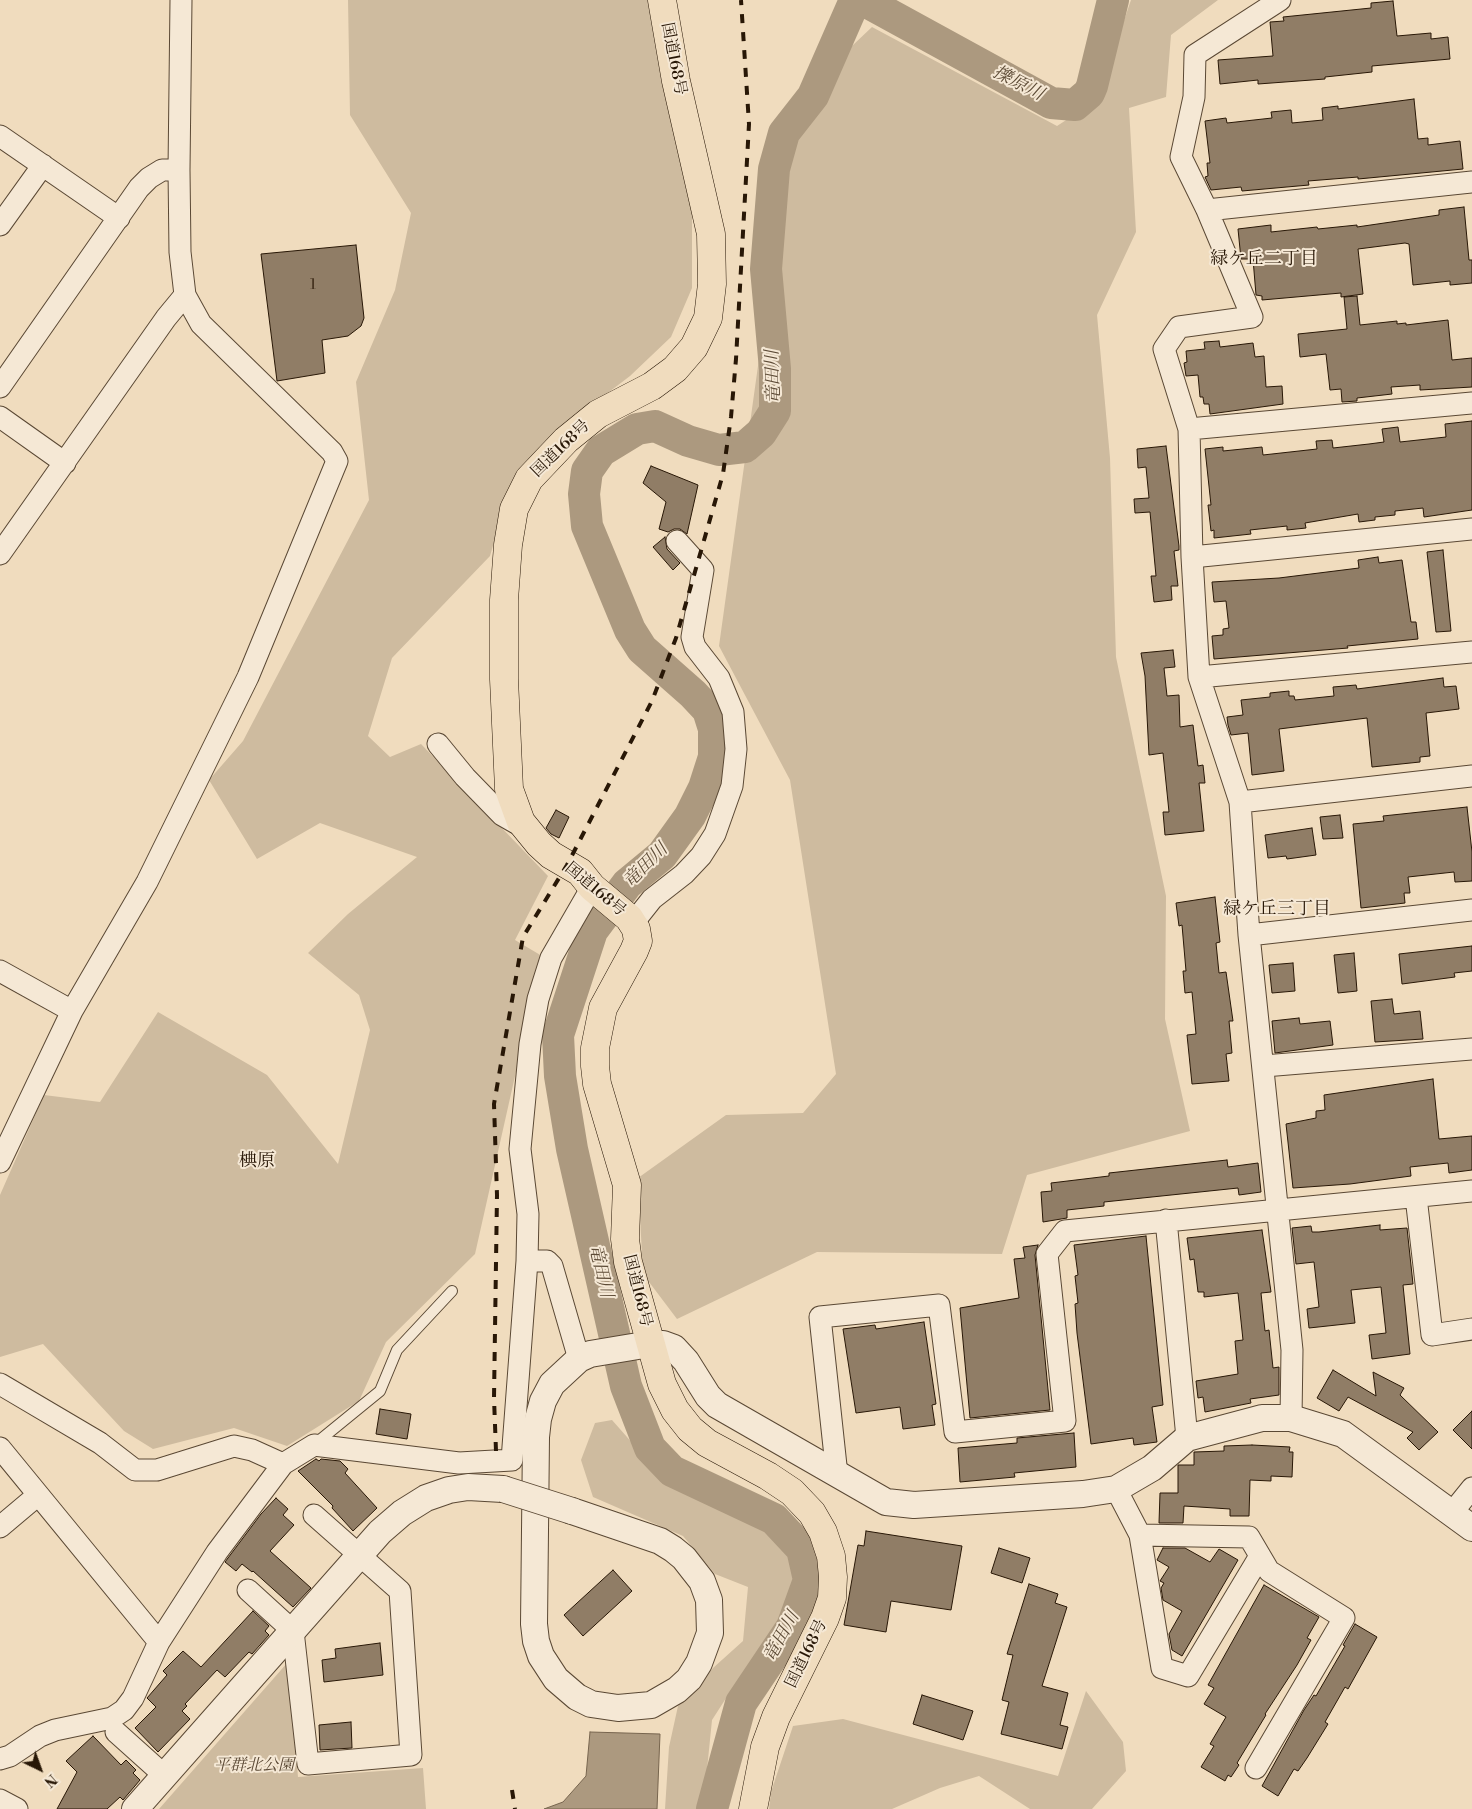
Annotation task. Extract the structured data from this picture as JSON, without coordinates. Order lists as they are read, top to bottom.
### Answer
{
  "streets": {
    "highway": ["国道168号"]
  },
  "districts": ["緑ケ丘二丁目", "緑ケ丘三丁目", "椣原"],
  "water": ["擽原川", "竜田川"],
  "parks": ["平群北公園"],
  "house_numbers": ["1"],
  "north": "bottom right"
}
